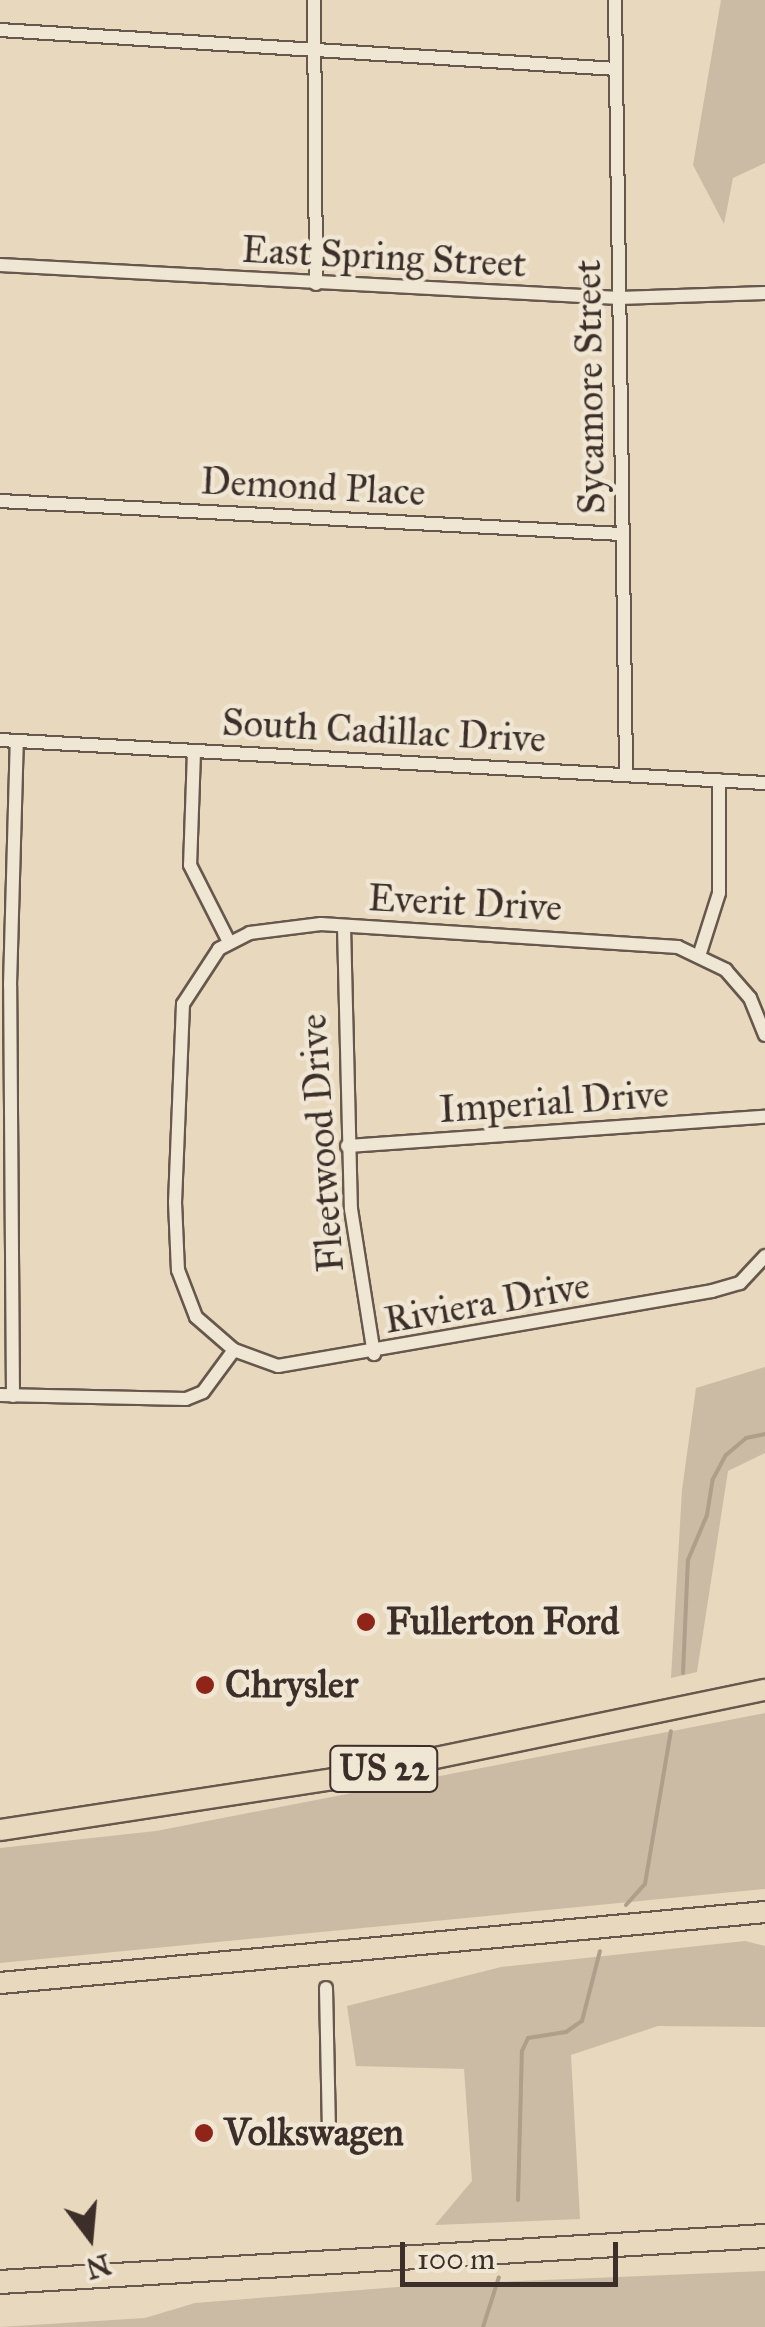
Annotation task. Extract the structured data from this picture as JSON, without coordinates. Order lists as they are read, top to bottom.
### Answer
{
  "streets": {
    "highway": ["US 22"],
    "street": [
      "East Spring Street",
      "Sycamore Street",
      "Demond Place",
      "South Cadillac Drive",
      "Everit Drive",
      "Imperial Drive",
      "Fleetwood Drive",
      "Riviera Drive"
    ]
  },
  "crossings": [
    ["East Spring Street", "Sycamore Street"],
    ["Sycamore Street", "Demond Place"],
    ["Sycamore Street", "South Cadillac Drive"],
    ["Everit Drive", "Fleetwood Drive"],
    ["Imperial Drive", "Fleetwood Drive"],
    ["Fleetwood Drive", "Riviera Drive"]
  ],
  "places": ["Fullerton Ford", "Chrysler", "Volkswagen"],
  "scale_bar": "100 m",
  "north": "bottom"
}
